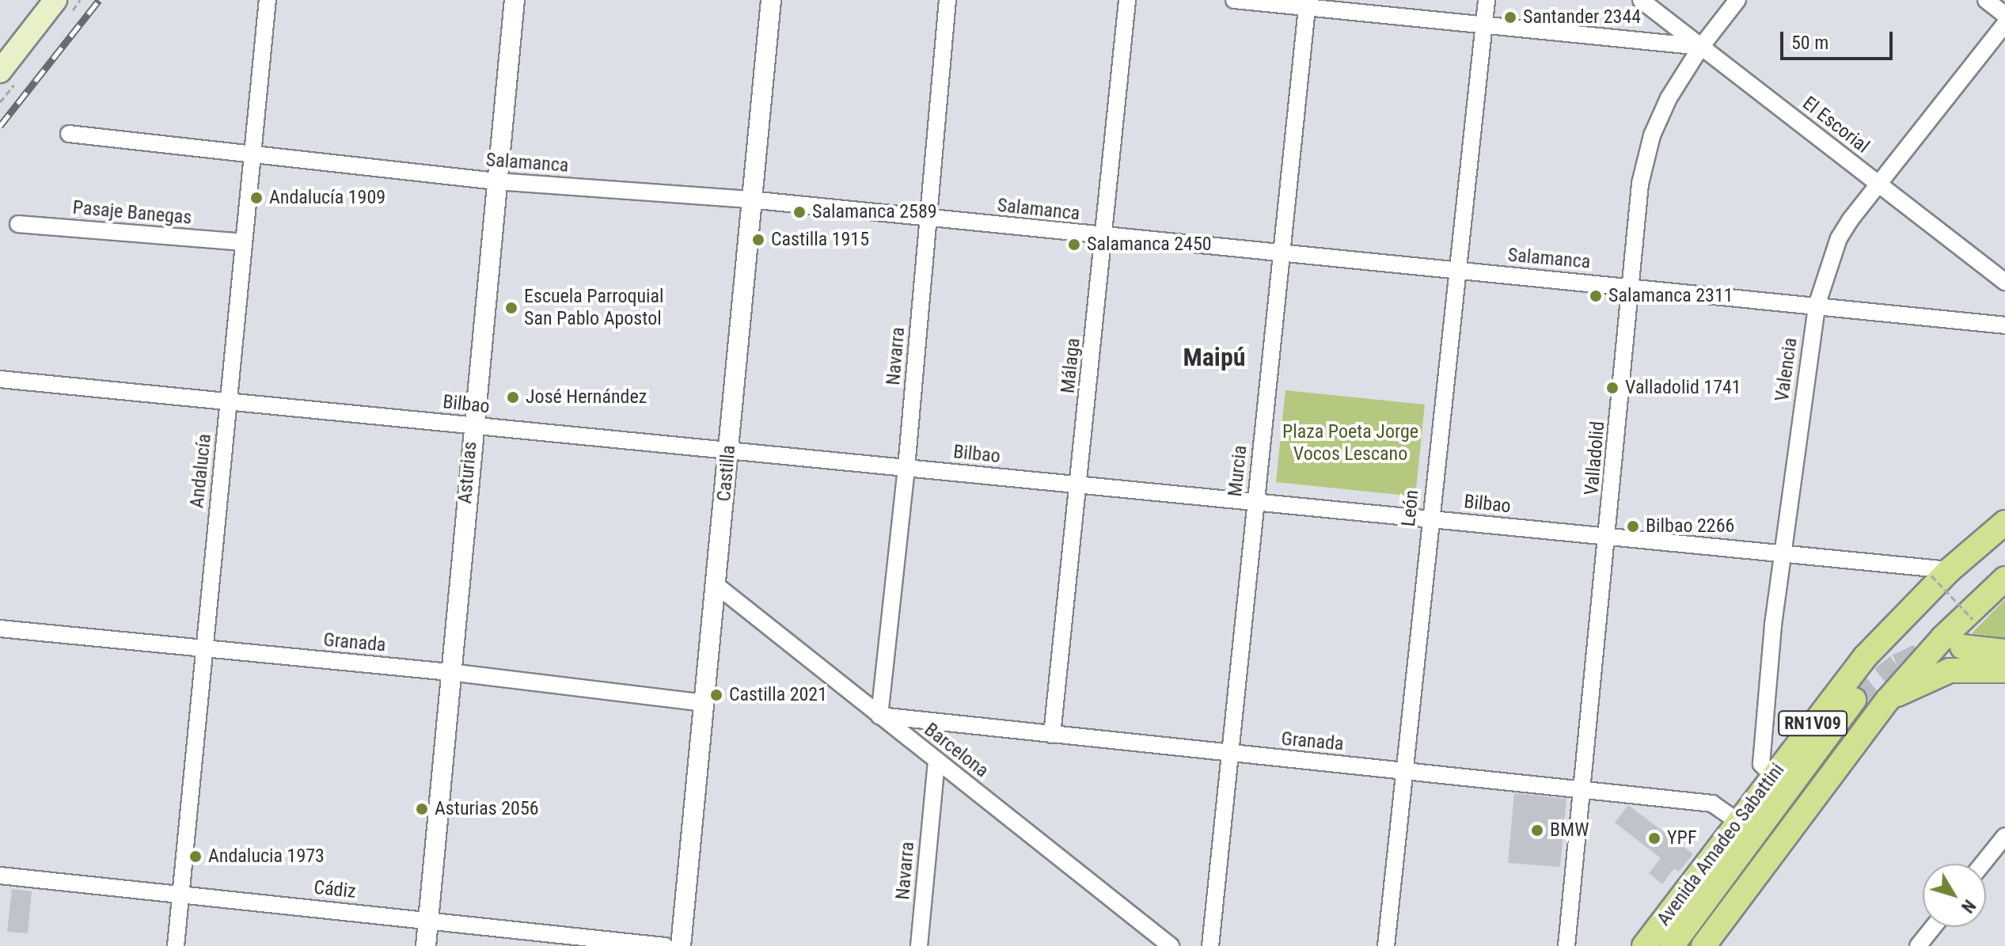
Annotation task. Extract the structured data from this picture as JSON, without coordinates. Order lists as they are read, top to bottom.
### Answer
{
  "streets": {
    "main road": ["RN1V09", "Avenida Amadeo Sabattini"],
    "street": [
      "El Escorial",
      "Salamanca",
      "Pasaje Banegas",
      "Navarra",
      "Málaga",
      "Valencia",
      "Bilbao",
      "Valladolid",
      "Andalucía",
      "Murcia",
      "Asturias",
      "Castilla",
      "León",
      "Granada",
      "Barcelona",
      "Cádiz"
    ]
  },
  "crossings": [
    ["El Escorial", "Valencia"],
    ["El Escorial", "Valladolid"],
    ["Salamanca", "Navarra"],
    ["Salamanca", "Málaga"],
    ["Salamanca", "Valencia"],
    ["Salamanca", "Valladolid"],
    ["Salamanca", "Andalucía"],
    ["Salamanca", "Murcia"],
    ["Salamanca", "Asturias"],
    ["Salamanca", "Castilla"],
    ["Salamanca", "León"],
    ["Pasaje Banegas", "Andalucía"],
    ["Navarra", "Bilbao"],
    ["Navarra", "Granada"],
    ["Navarra", "Barcelona"],
    ["Málaga", "Bilbao"],
    ["Málaga", "Granada"],
    ["Valencia", "Bilbao"],
    ["Valencia", "Avenida Amadeo Sabattini"],
    ["Bilbao", "Valladolid"],
    ["Bilbao", "Andalucía"],
    ["Bilbao", "Murcia"],
    ["Bilbao", "Asturias"],
    ["Bilbao", "Castilla"],
    ["Bilbao", "León"],
    ["Bilbao", "Avenida Amadeo Sabattini"],
    ["Valladolid", "Granada"],
    ["Andalucía", "Granada"],
    ["Andalucía", "Cádiz"],
    ["Murcia", "Granada"],
    ["Asturias", "Granada"],
    ["Asturias", "Cádiz"],
    ["Castilla", "Granada"],
    ["Castilla", "Barcelona"],
    ["León", "Granada"],
    ["Granada", "Barcelona"],
    ["Granada", "Avenida Amadeo Sabattini"]
  ],
  "districts": ["Maipú"],
  "parks": ["Plaza Poeta Jorge Vocos Lescano"],
  "places": [
    "Santander 2344",
    "Andalucía 1909",
    "Salamanca 2589",
    "Castilla 1915",
    "Salamanca 2450",
    "Salamanca 2311",
    "Escuela Parroquial San Pablo Apostol",
    "Valladolid 1741",
    "José Hernández",
    "Bilbao 2266",
    "Castilla 2021",
    "Asturias 2056",
    "BMW",
    "YPF",
    "Andalucia 1973"
  ],
  "scale_bar": "50 m",
  "north": "bottom right"
}
